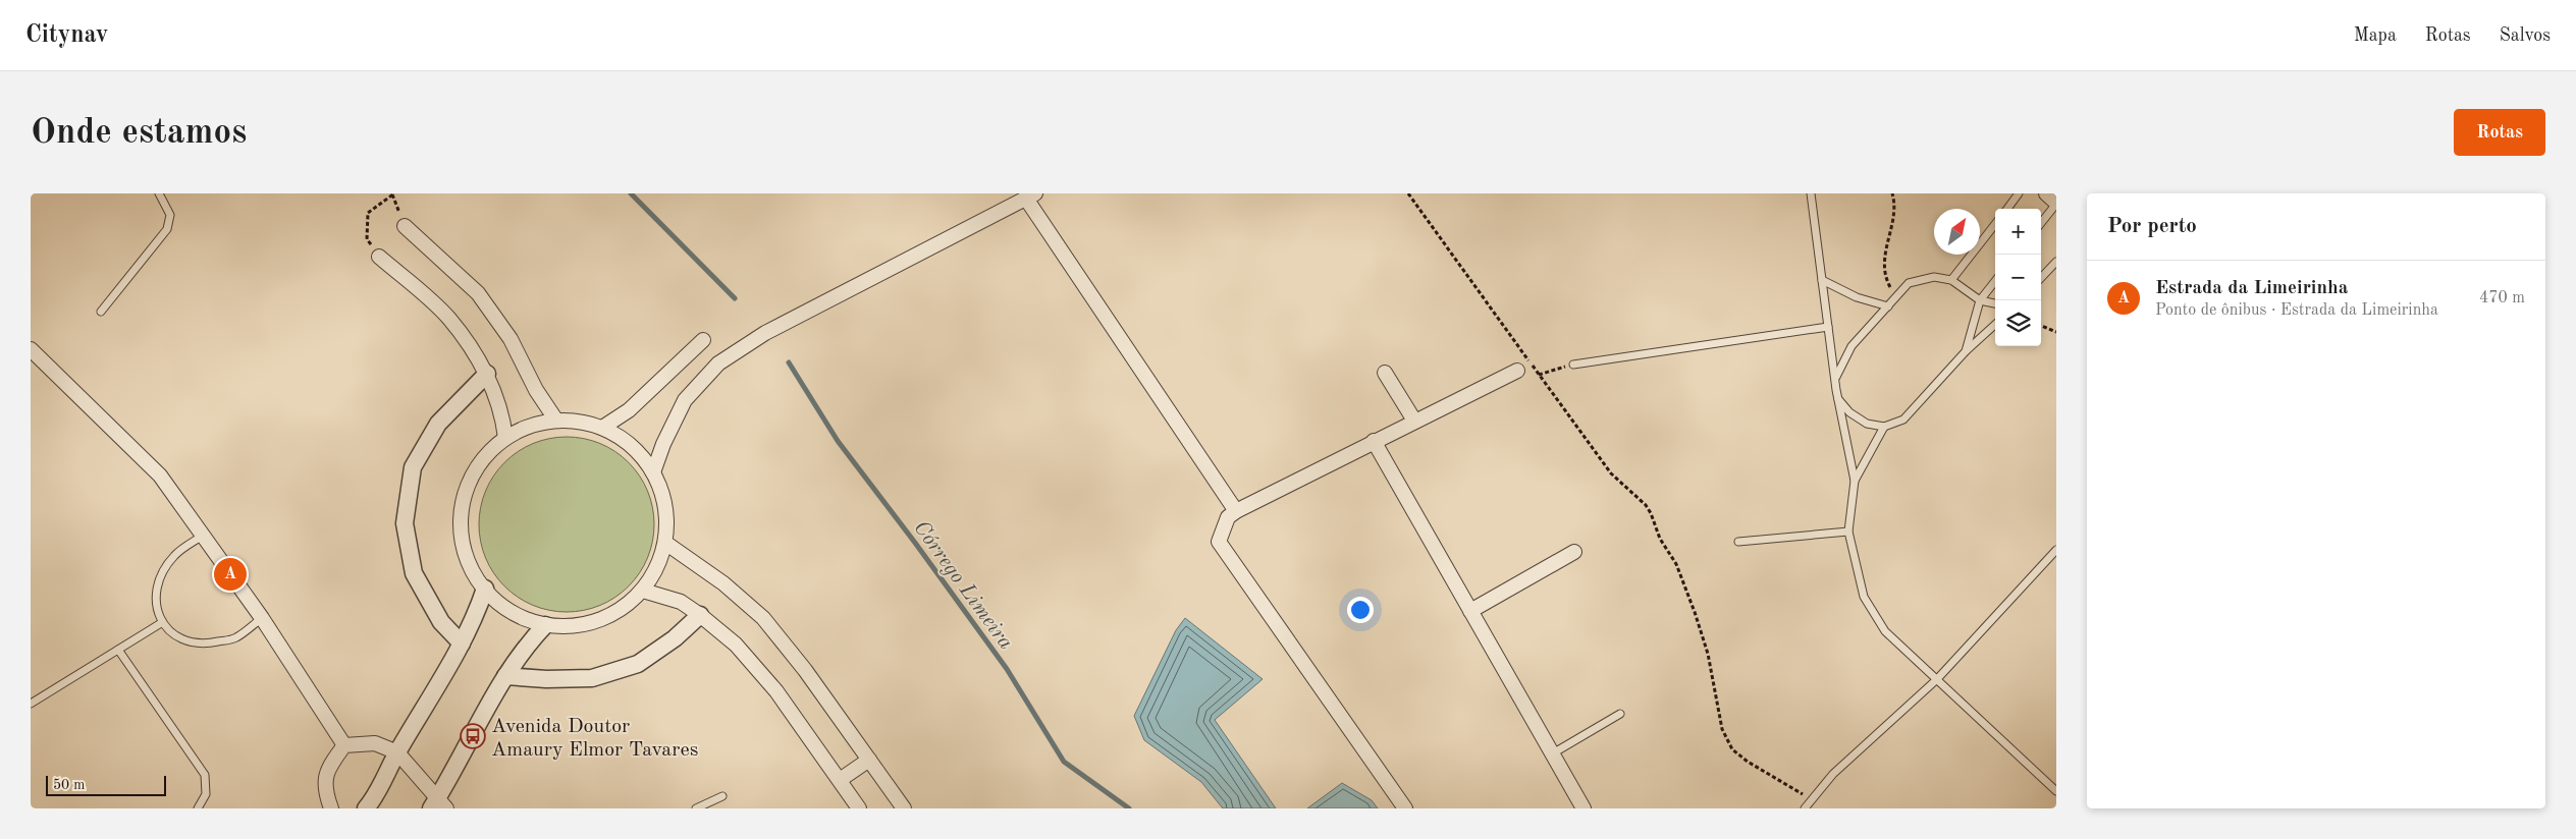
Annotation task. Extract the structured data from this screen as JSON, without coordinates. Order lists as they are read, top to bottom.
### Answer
{
  "water": ["Córrego Limeira"],
  "places": {
    "bus stop": ["Avenida Doutor Amaury Elmor Tavares"]
  },
  "scale_bar": "50 m",
  "north": "top right",
  "page": {
    "header": "Citynav",
    "nav": ["Mapa", "Rotas", "Salvos"],
    "buttons": "Rotas",
    "title": "Onde estamos",
    "heading": "Por perto",
    "map_buttons": ["+", "−"],
    "list": [
      {
        "mark": "A",
        "name": "Estrada da Limeirinha",
        "note": "Ponto de ônibus · Estrada da Limeirinha",
        "value": "470 m"
      }
    ],
    "pins": "A",
    "scale": "50 m"
  }
}
